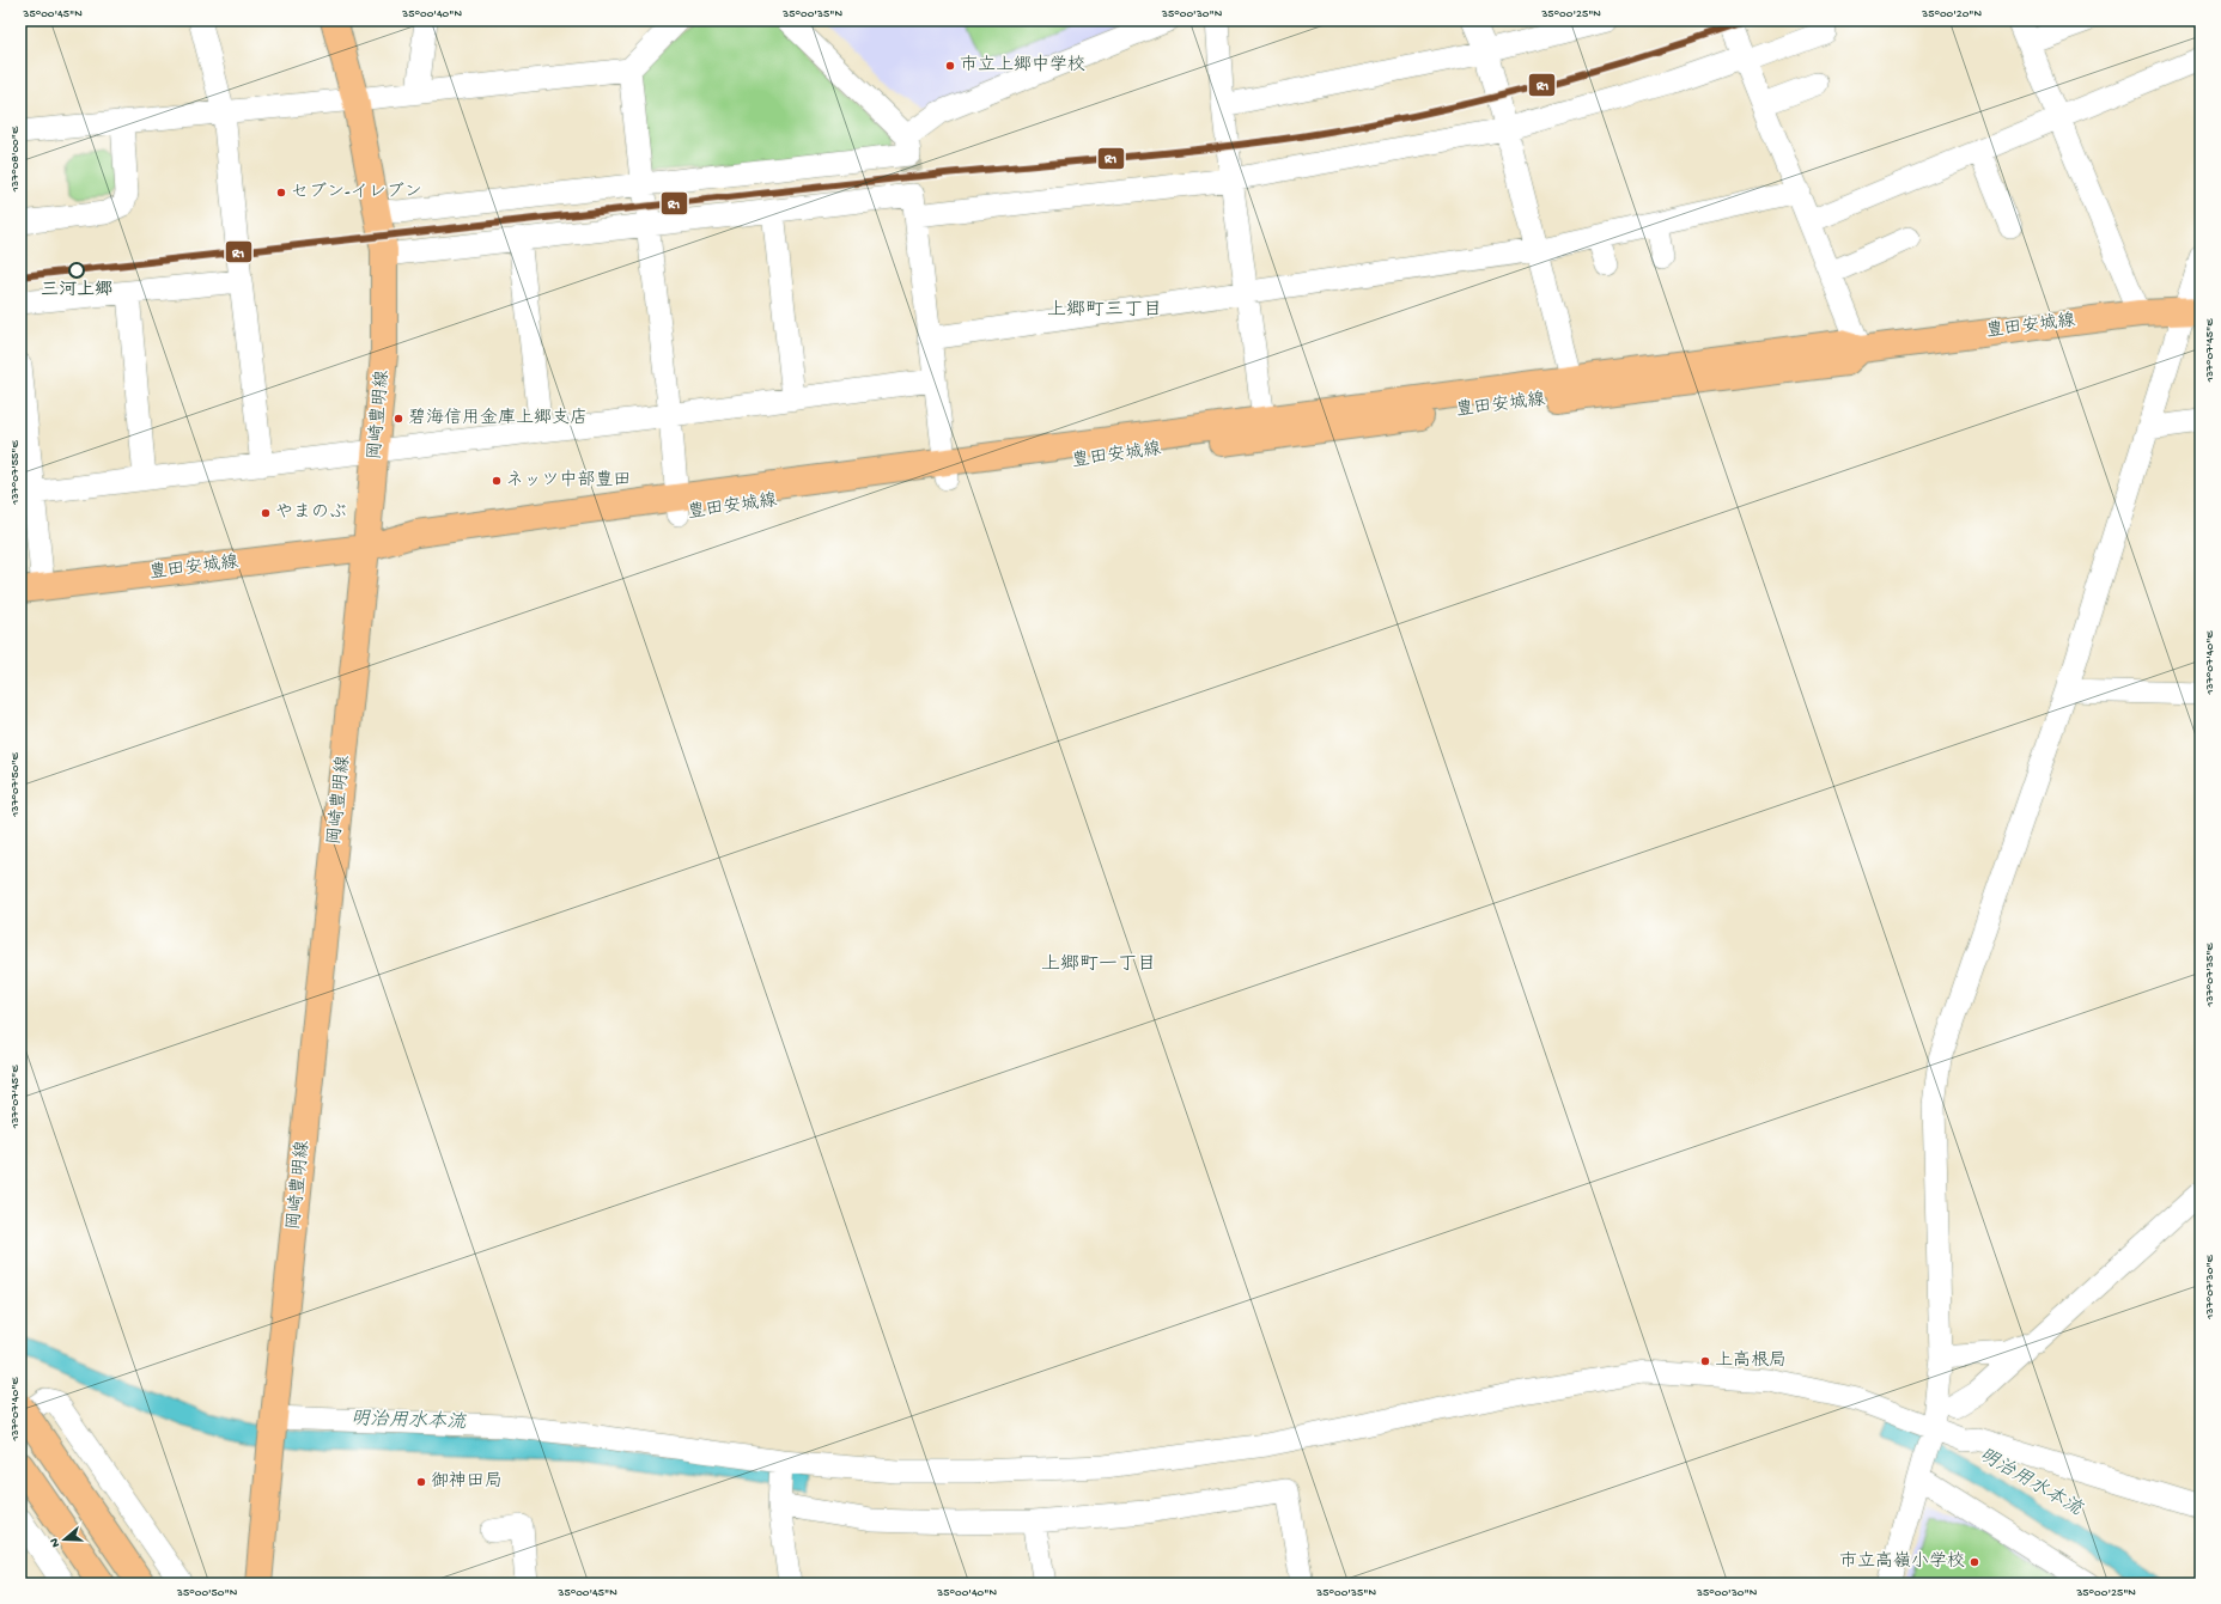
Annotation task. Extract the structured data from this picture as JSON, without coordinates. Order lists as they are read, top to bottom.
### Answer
{
  "streets": {
    "main road": ["豊田安城線", "岡崎豊明線"]
  },
  "crossings": [
    ["豊田安城線", "岡崎豊明線"]
  ],
  "districts": ["上郷町三丁目", "上郷町一丁目"],
  "water": ["明治用水本流"],
  "places": [
    "市立上郷中学校",
    "セブン-イレブン",
    "三河上郷",
    "碧海信用金庫上郷支店",
    "ネッツ中部豊田",
    "やまのぶ",
    "上高根局",
    "御神田局",
    "市立高嶺小学校"
  ],
  "lines": ["transit line R1"],
  "north": "left",
  "coordinates": [
    "35°00'45\"N",
    "35°00'40\"N",
    "35°00'35\"N",
    "35°00'30\"N",
    "35°00'25\"N",
    "35°00'20\"N",
    "137°08'00\"E",
    "137°07'45\"E",
    "137°07'55\"E",
    "137°07'40\"E",
    "137°07'50\"E",
    "137°07'35\"E",
    "137°07'30\"E",
    "35°00'50\"N"
  ]
}
